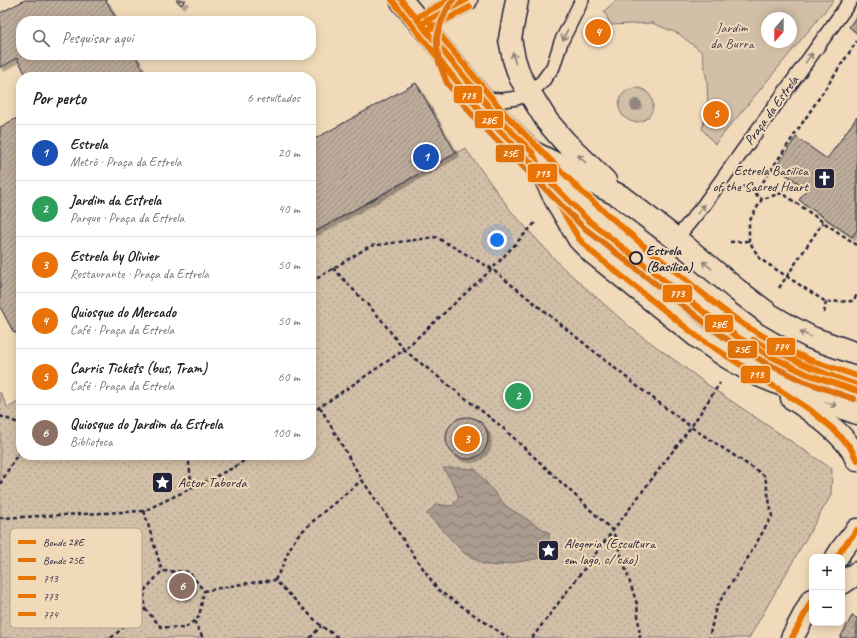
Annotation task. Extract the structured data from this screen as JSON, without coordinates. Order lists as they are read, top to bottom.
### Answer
{
  "streets": {
    "lane": ["Praça da Estrela"]
  },
  "one_way": ["Praça da Estrela"],
  "parks": ["Jardim da Burra"],
  "places": {
    "church": ["Estrela Basilica of the Sacred Heart"],
    "other": ["Estrela (Basílica)"],
    "place": ["Actor Taborda", "Alegoria (Escultura em lago, c/ cão)"]
  },
  "lines": [
    "tram line 28E",
    "tram line 25E",
    "transit line 713",
    "transit line 774",
    "transit line 773"
  ],
  "legend": [
    "Bonde 28E",
    "Bonde 25E",
    "713",
    "773",
    "774"
  ],
  "north": "bottom",
  "page": {
    "search": "Pesquisar aqui",
    "pins": [
      "4",
      "5",
      "1",
      "2",
      "3",
      "6"
    ],
    "heading": ["Por perto", "6 resultados"],
    "list": [
      {
        "mark": "1",
        "name": "Estrela",
        "note": "Metrô · Praça da Estrela",
        "value": "20 m"
      },
      {
        "mark": "2",
        "name": "Jardim da Estrela",
        "note": "Parque · Praça da Estrela",
        "value": "40 m"
      },
      {
        "mark": "3",
        "name": "Estrela by Olivier",
        "note": "Restaurante · Praça da Estrela",
        "value": "50 m"
      },
      {
        "mark": "4",
        "name": "Quiosque do Mercado",
        "note": "Café · Praça da Estrela",
        "value": "50 m"
      },
      {
        "mark": "5",
        "name": "Carris Tickets (bus, Tram)",
        "note": "Café · Praça da Estrela",
        "value": "60 m"
      },
      {
        "mark": "6",
        "name": "Quiosque do Jardim da Estrela",
        "note": "Biblioteca",
        "value": "100 m"
      }
    ],
    "map_buttons": ["+", "−"]
  }
}
